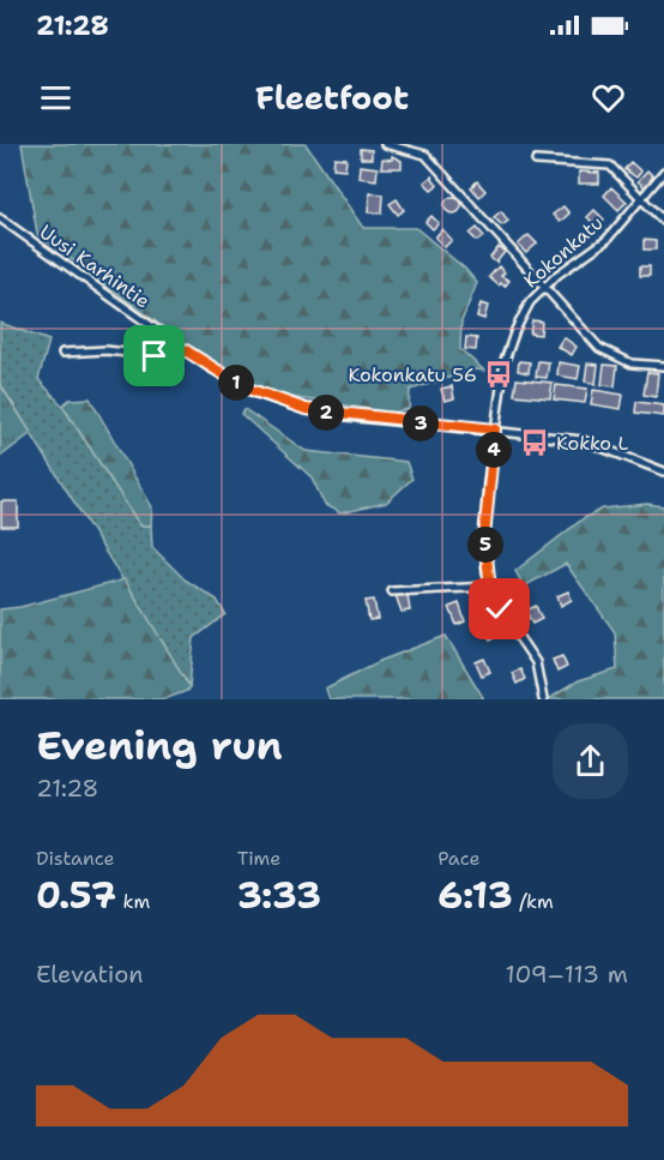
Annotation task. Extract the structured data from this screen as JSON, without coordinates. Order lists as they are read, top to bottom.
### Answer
{
  "streets": {
    "street": ["Kokonkatu", "Uusi Karhintie"]
  },
  "crossings": [
    ["Kokonkatu", "Uusi Karhintie"]
  ],
  "places": {
    "bus stop": ["Kokonkatu 56", "Kokko L"]
  },
  "page": {
    "status": "21:28",
    "header": "Fleetfoot",
    "pins": [
      "1",
      "2",
      "3",
      "4",
      "5"
    ],
    "heading": ["Evening run", "21:28"],
    "stats": [
      ["Distance", "0.57 km"],
      ["Time", "3:33"],
      ["Pace", "6:13 /km"]
    ],
    "chart": ["Elevation", "109–113 m"]
  }
}
